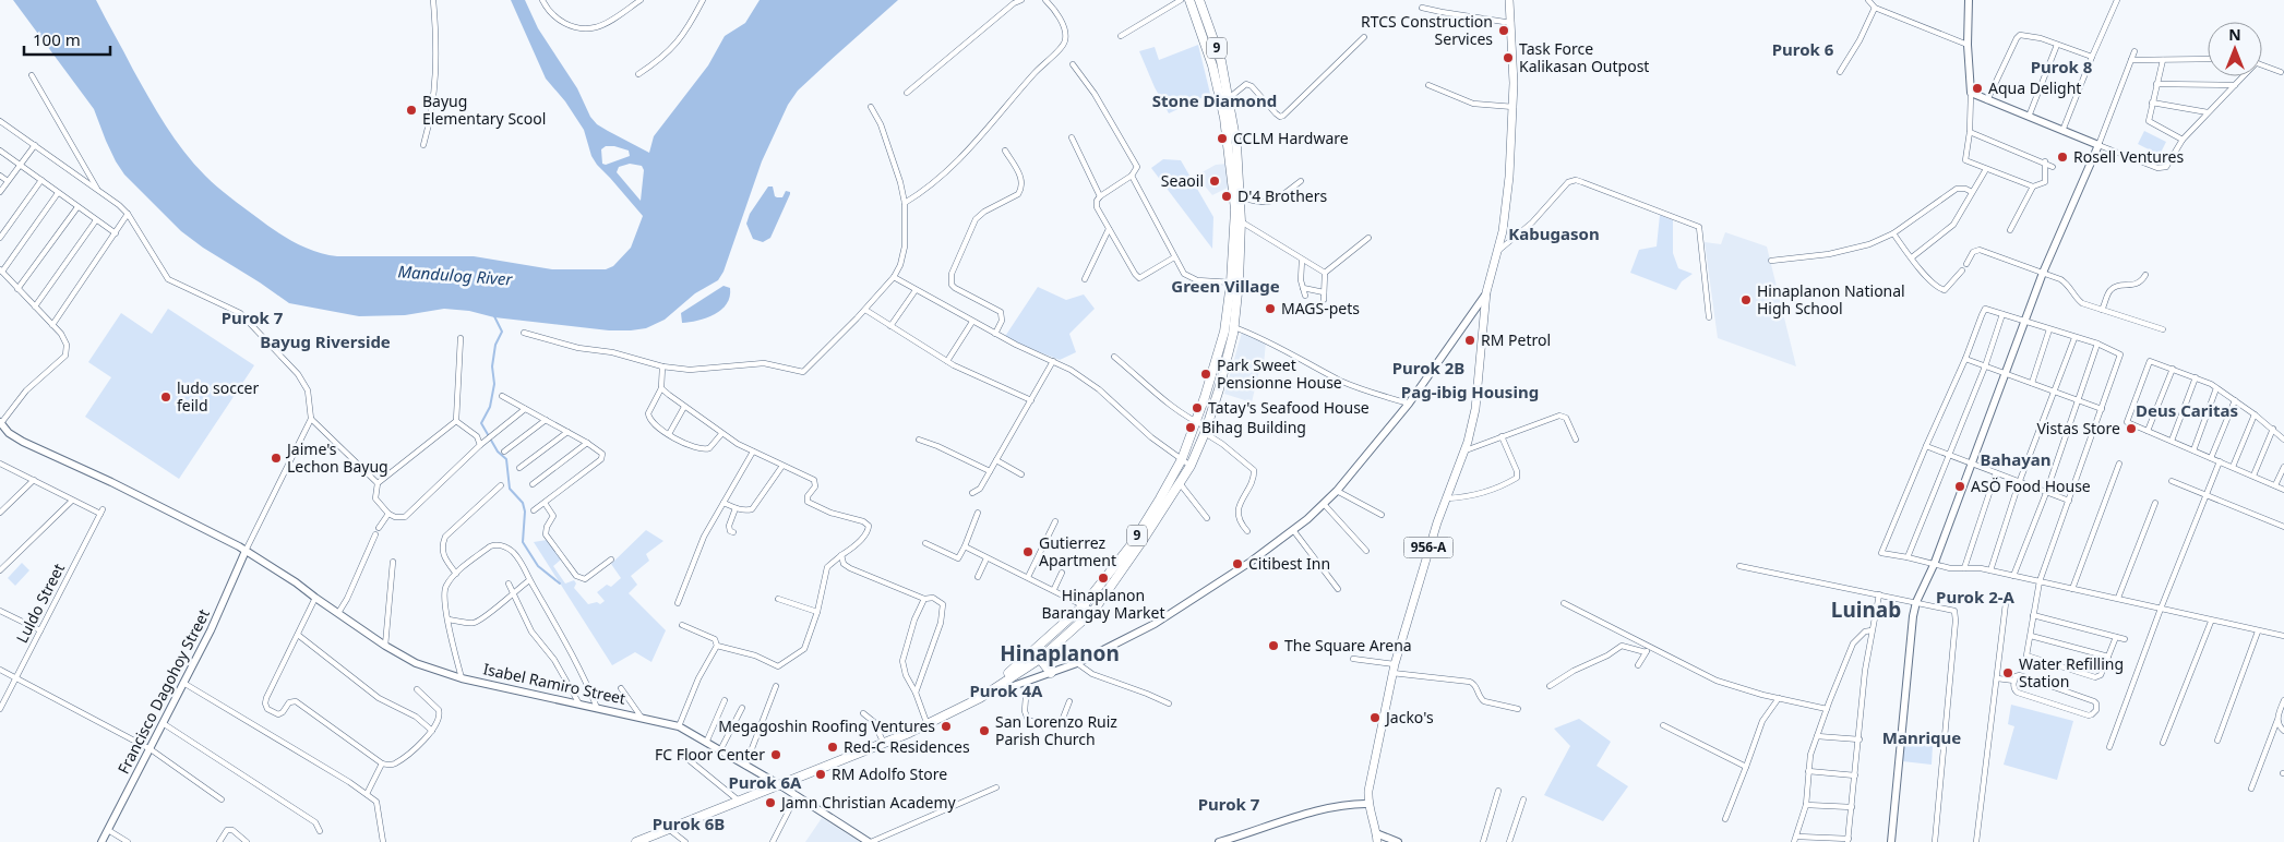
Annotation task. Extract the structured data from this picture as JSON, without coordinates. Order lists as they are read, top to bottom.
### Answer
{
  "streets": {
    "highway": ["9"],
    "main road": ["956-A"],
    "street": ["Luldo Street", "Isabel Ramiro Street", "Francisco Dagohoy Street"]
  },
  "crossings": [
    ["9", "956-A"],
    ["9", "Isabel Ramiro Street"],
    ["Isabel Ramiro Street", "Francisco Dagohoy Street"]
  ],
  "districts": [
    "Purok 6",
    "Purok 8",
    "Stone Diamond",
    "Kabugason",
    "Green Village",
    "Purok 7",
    "Bayug Riverside",
    "Purok 2B",
    "Pag-ibig Housing",
    "Deus Caritas",
    "Bahayan",
    "Purok 2-A",
    "Luinab",
    "Hinaplanon",
    "Purok 4A",
    "Manrique",
    "Purok 6A",
    "Purok 7",
    "Purok 6B"
  ],
  "water": ["Mandulog River"],
  "places": [
    "RTCS Construction Services",
    "Task Force Kalikasan Outpost",
    "Aqua Delight",
    "Bayug Elementary Scool",
    "CCLM Hardware",
    "Rosell Ventures",
    "Seaoil",
    "D'4 Brothers",
    "Hinaplanon National High School",
    "MAGS-pets",
    "RM Petrol",
    "Park Sweet Pensionne House",
    "ludo soccer feild",
    "Tatay's Seafood House",
    "Bihag Building",
    "Vistas Store",
    "Jaime's Lechon Bayug",
    "ASÖ Food House",
    "Gutierrez Apartment",
    "Citibest Inn",
    "Hinaplanon Barangay Market",
    "The Square Arena",
    "Water Refilling Station",
    "Jacko's",
    "Megagoshin Roofing Ventures",
    "San Lorenzo Ruiz Parish Church",
    "Red-C Residences",
    "FC Floor Center",
    "RM Adolfo Store",
    "Jamn Christian Academy"
  ],
  "scale_bar": "100 m",
  "north": "top"
}
